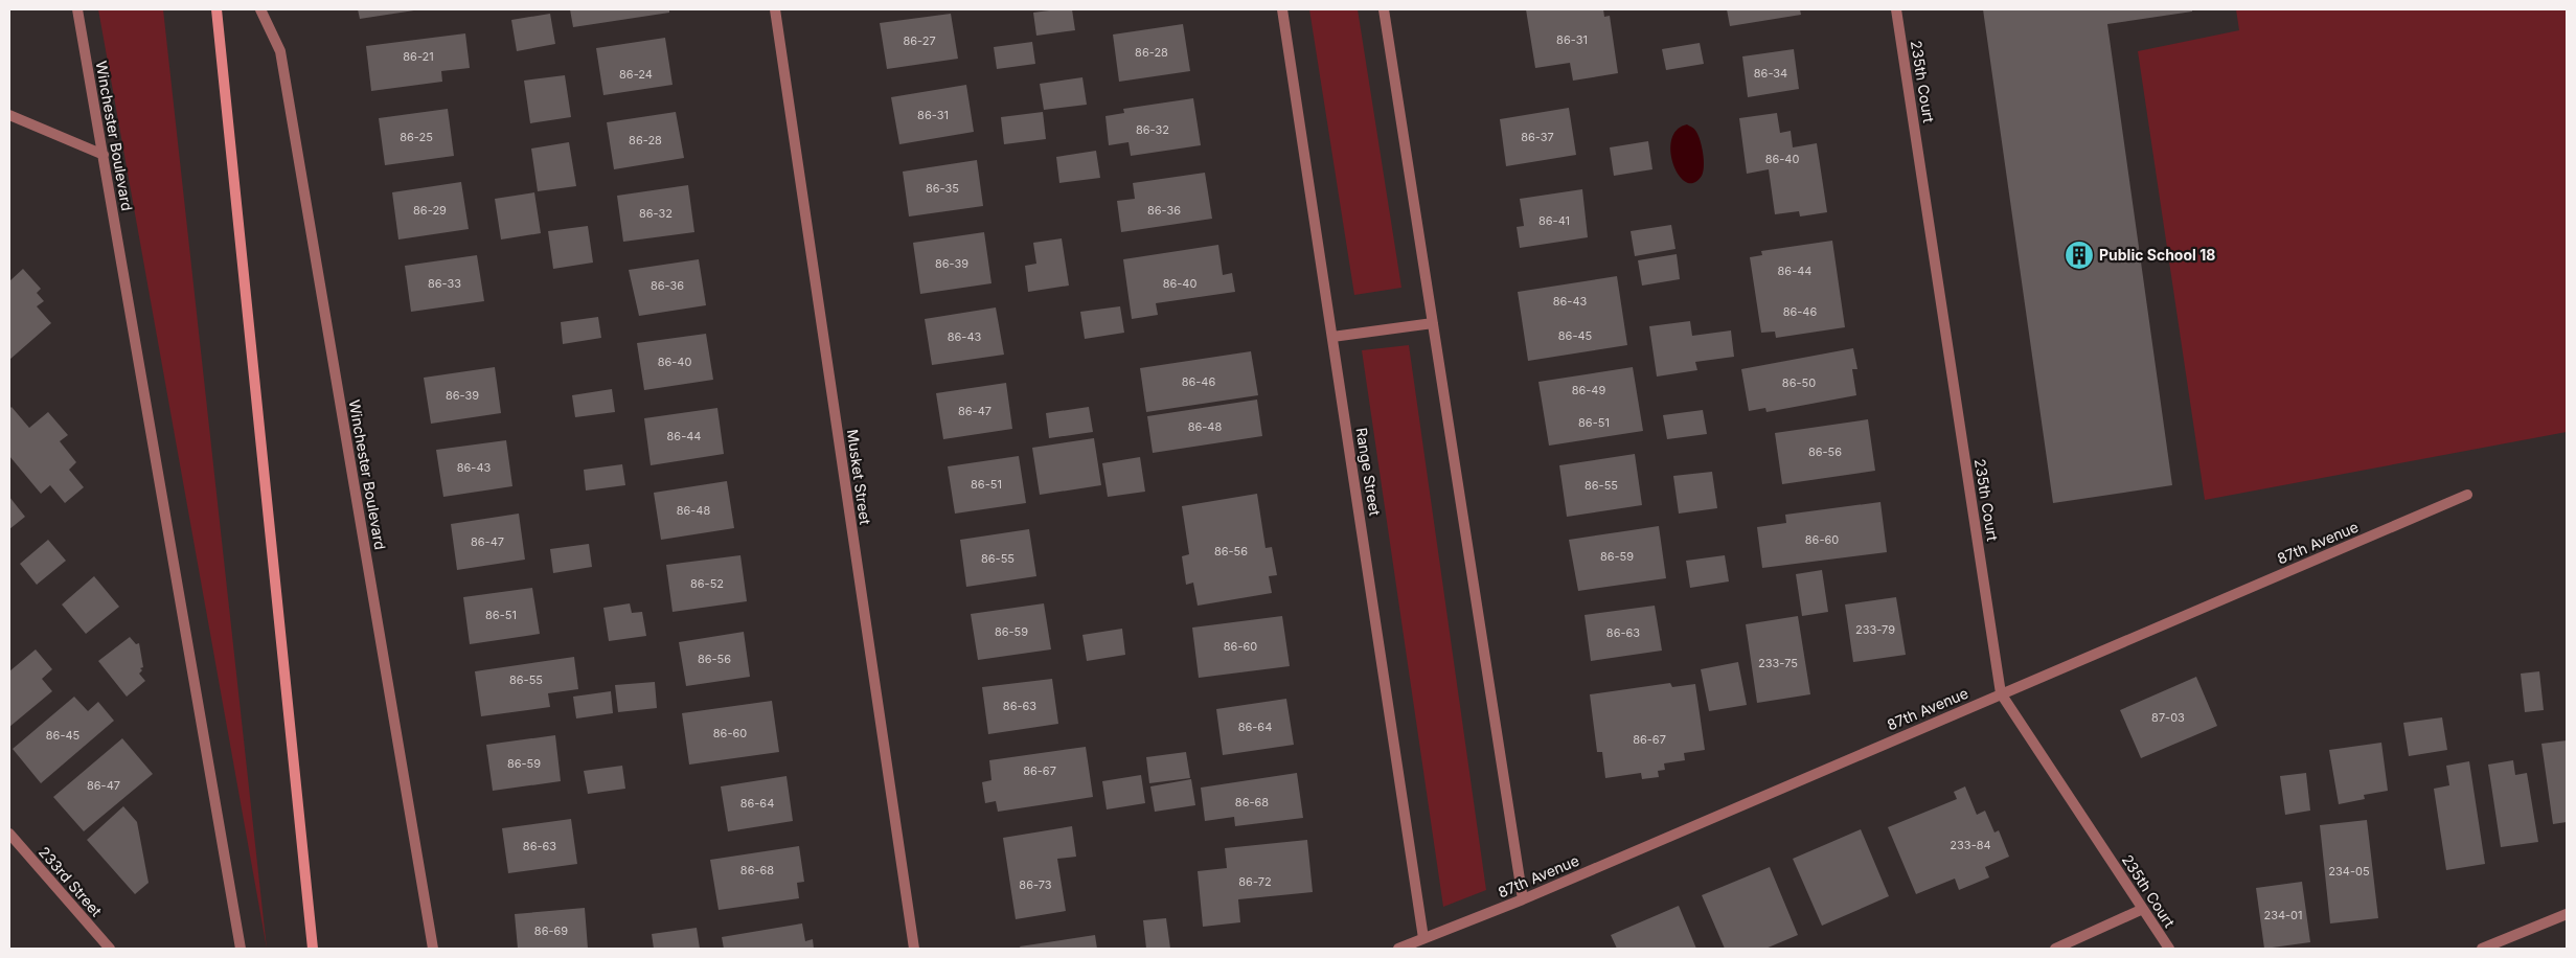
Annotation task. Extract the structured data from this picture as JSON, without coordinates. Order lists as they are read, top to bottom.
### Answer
{
  "streets": {
    "street": [
      "235th Court",
      "Winchester Boulevard",
      "Range Street",
      "Musket Street",
      "87th Avenue",
      "233rd Street"
    ]
  },
  "crossings": [
    ["235th Court", "87th Avenue"],
    ["Range Street", "87th Avenue"]
  ],
  "places": {
    "building": ["Public School 18"]
  },
  "house_numbers": [
    "86-31",
    "86-27",
    "86-28",
    "86-21",
    "86-34",
    "86-24",
    "86-31",
    "86-32",
    "86-25",
    "86-37",
    "86-28",
    "86-40",
    "86-35",
    "86-29",
    "86-36",
    "86-32",
    "86-41",
    "86-39",
    "86-44",
    "86-33",
    "86-40",
    "86-36",
    "86-43",
    "86-46",
    "86-45",
    "86-43",
    "86-40",
    "86-46",
    "86-50",
    "86-49",
    "86-39",
    "86-47",
    "86-51",
    "86-48",
    "86-44",
    "86-56",
    "86-43",
    "86-51",
    "86-55",
    "86-48",
    "86-60",
    "86-47",
    "86-56",
    "86-59",
    "86-55",
    "86-52",
    "86-51",
    "233-79",
    "86-59",
    "86-63",
    "86-60",
    "86-56",
    "233-75",
    "86-55",
    "86-63",
    "87-03",
    "86-64",
    "86-60",
    "86-45",
    "86-67",
    "86-59",
    "86-67",
    "86-47",
    "86-68",
    "86-64",
    "233-84",
    "86-63",
    "86-68",
    "234-05",
    "86-72",
    "86-73",
    "234-01",
    "86-69"
  ]
}
